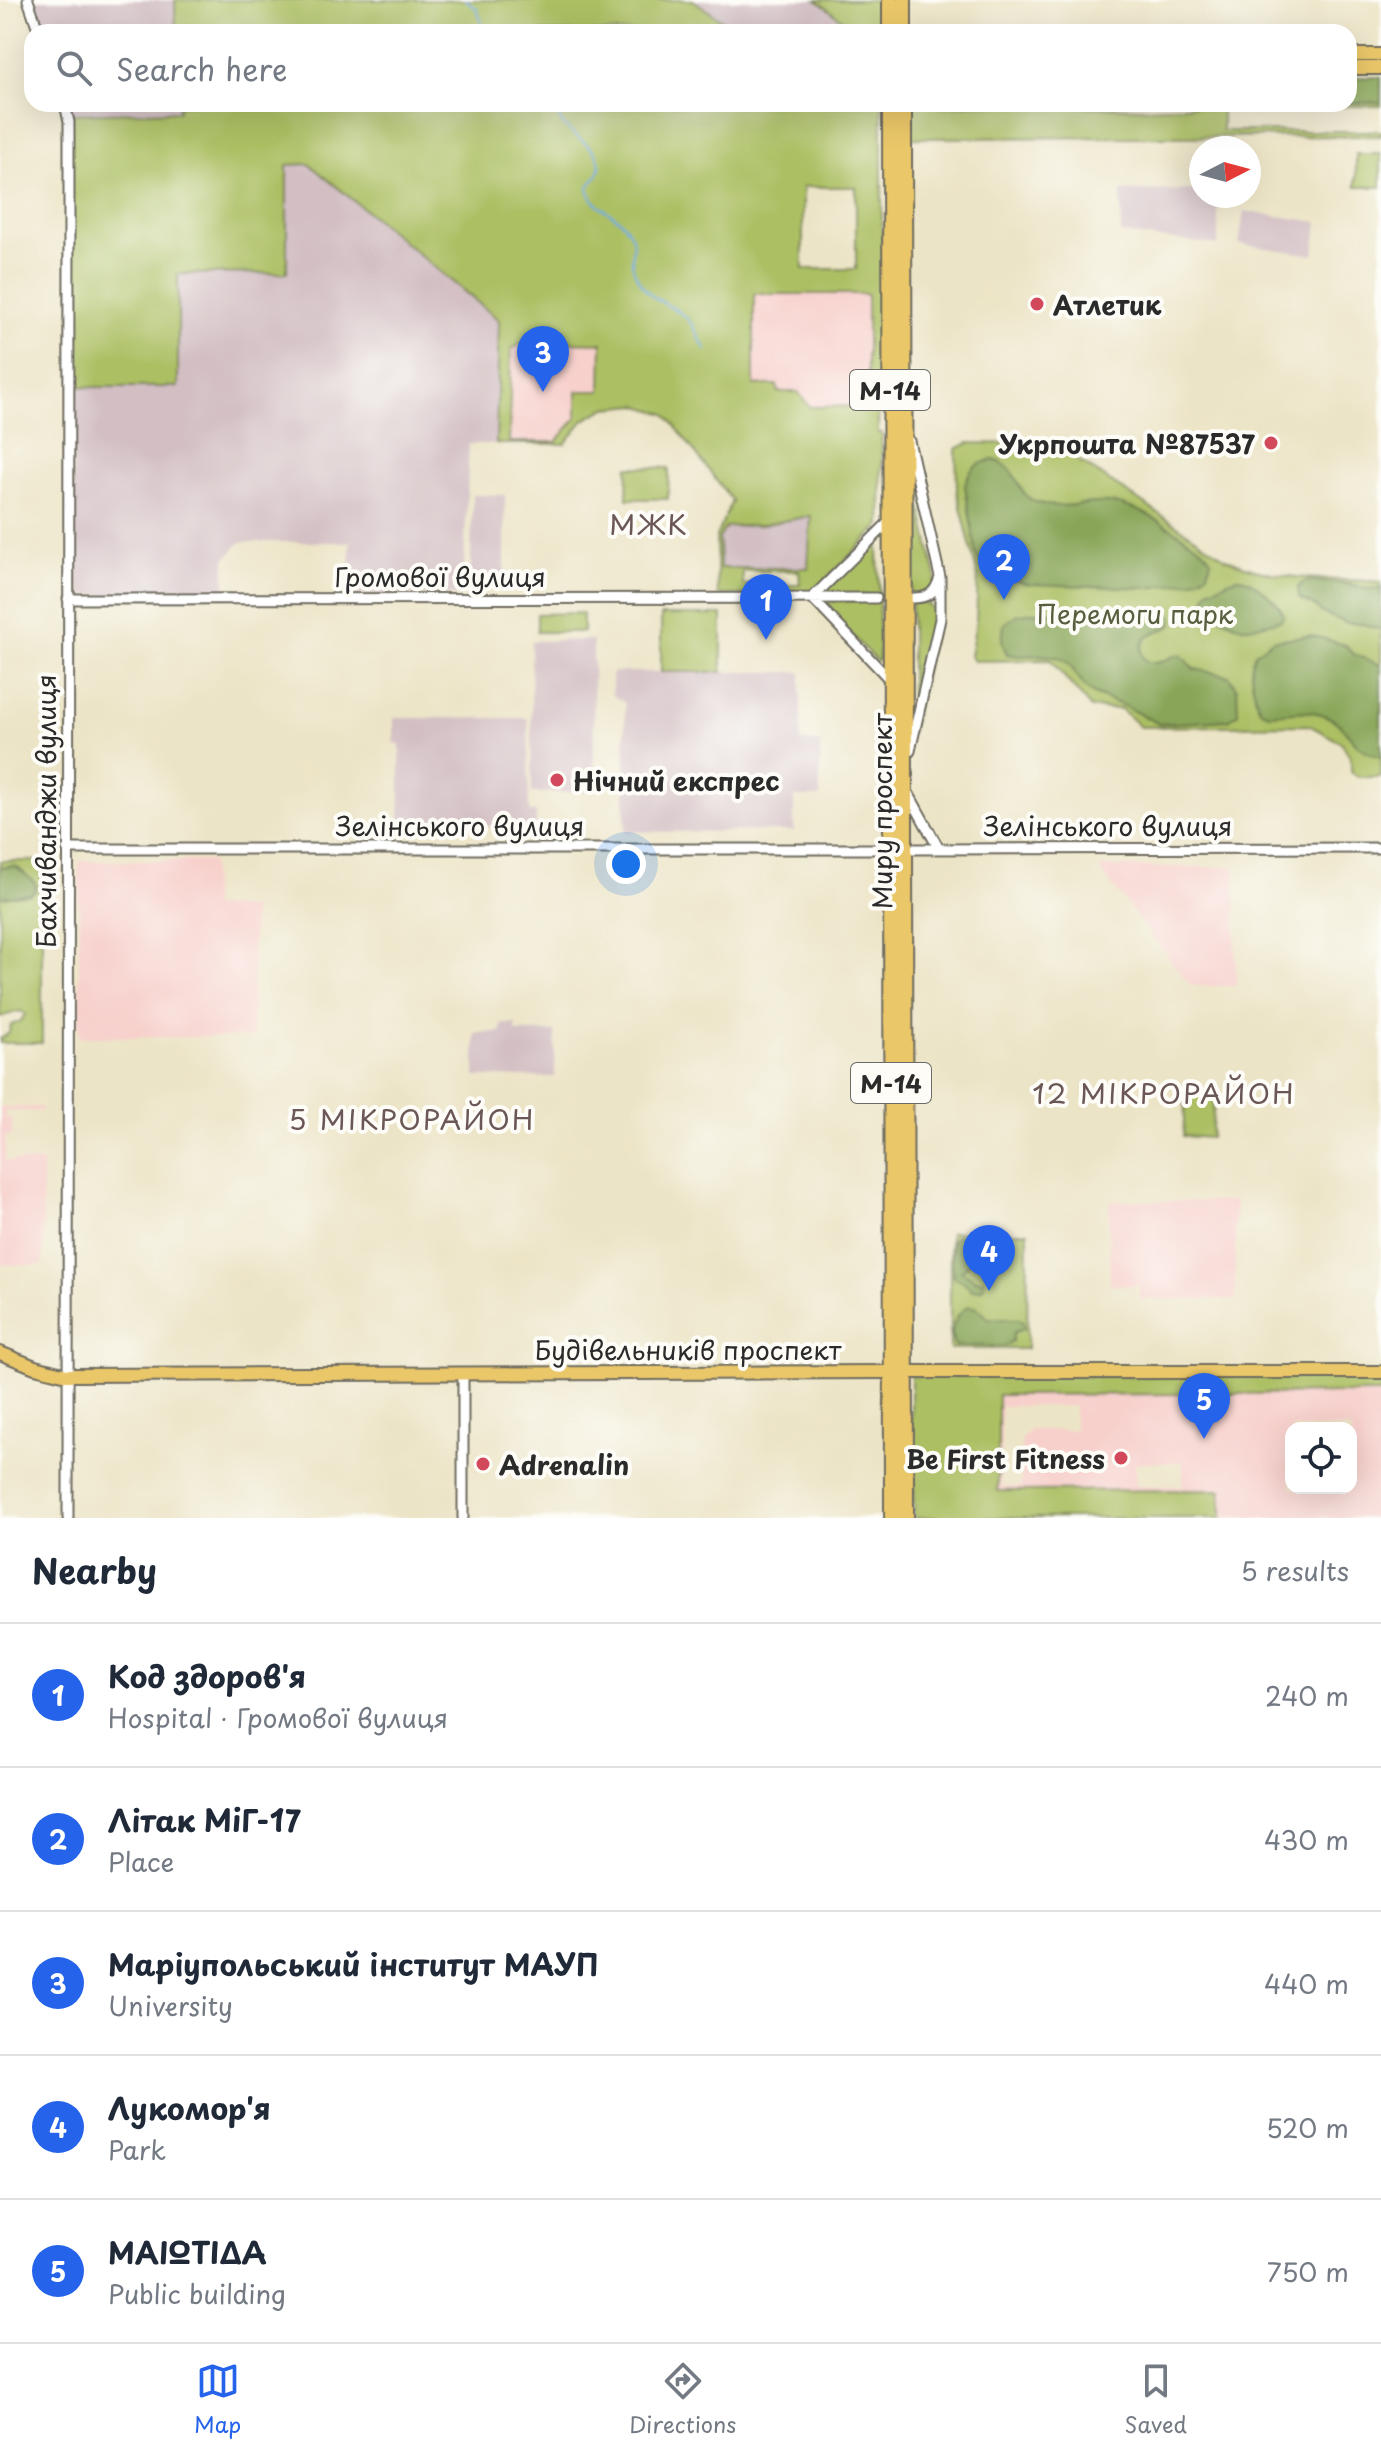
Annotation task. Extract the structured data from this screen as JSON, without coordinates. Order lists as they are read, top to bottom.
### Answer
{
  "streets": {
    "highway": ["М-14", "Миру проспект"],
    "main road": ["Будівельників проспект"],
    "street": ["Громової вулиця", "Бахчиванджи вулиця", "Зелінського вулиця"]
  },
  "crossings": [
    ["Громової вулиця", "Бахчиванджи вулиця"],
    ["Бахчиванджи вулиця", "Зелінського вулиця"],
    ["Бахчиванджи вулиця", "Будівельників проспект"],
    ["Миру проспект", "Зелінського вулиця"],
    ["Миру проспект", "Будівельників проспект"]
  ],
  "districts": ["МЖК", "12 МІКРОРАЙОН", "5 МІКРОРАЙОН"],
  "parks": ["Перемоги парк"],
  "places": [
    "Атлетик",
    "Укрпошта №87537",
    "Нічний експрес",
    "Be First Fitness",
    "Adrenalin"
  ],
  "north": "right",
  "page": {
    "search": "Search here",
    "pins": [
      "3",
      "2",
      "1",
      "4",
      "5"
    ],
    "heading": ["Nearby", "5 results"],
    "list": [
      {
        "mark": "1",
        "name": "Код здоров'я",
        "note": "Hospital · Громової вулиця",
        "value": "240 m"
      },
      {
        "mark": "2",
        "name": "Літак МіГ-17",
        "note": "Place",
        "value": "430 m"
      },
      {
        "mark": "3",
        "name": "Маріупольський інститут МАУП",
        "note": "University",
        "value": "440 m"
      },
      {
        "mark": "4",
        "name": "Лукомор'я",
        "note": "Park",
        "value": "520 m"
      },
      {
        "mark": "5",
        "name": "ΜΑΙΩΤΙΔΑ",
        "note": "Public building",
        "value": "750 m"
      }
    ],
    "nav": ["Map", "Directions", "Saved"]
  }
}
